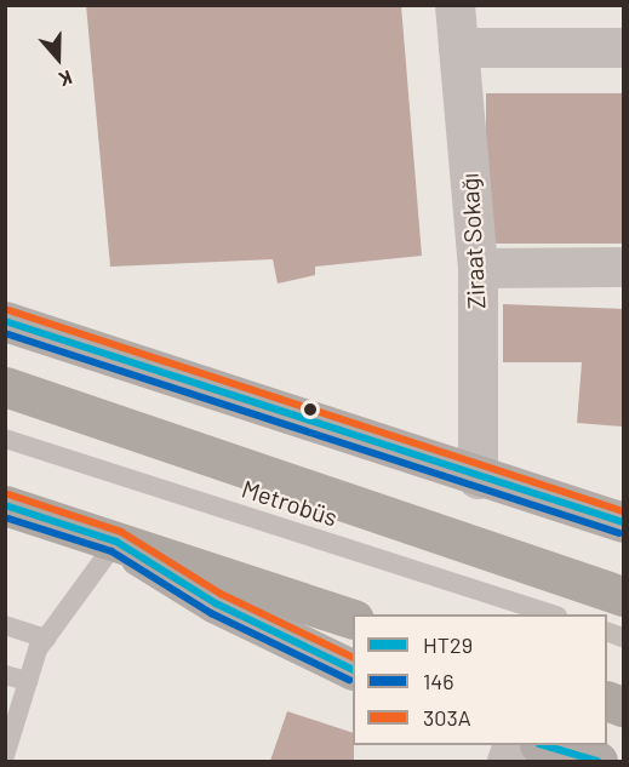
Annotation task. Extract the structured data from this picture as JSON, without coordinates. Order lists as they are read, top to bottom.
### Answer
{
  "streets": {
    "street": ["Ziraat Sokağı"],
    "lane": ["Metrobüs"]
  },
  "lines": ["transit line 303A", "transit line HT29", "transit line 146"],
  "legend": ["HT29", "146", "303A"],
  "north": "bottom"
}
